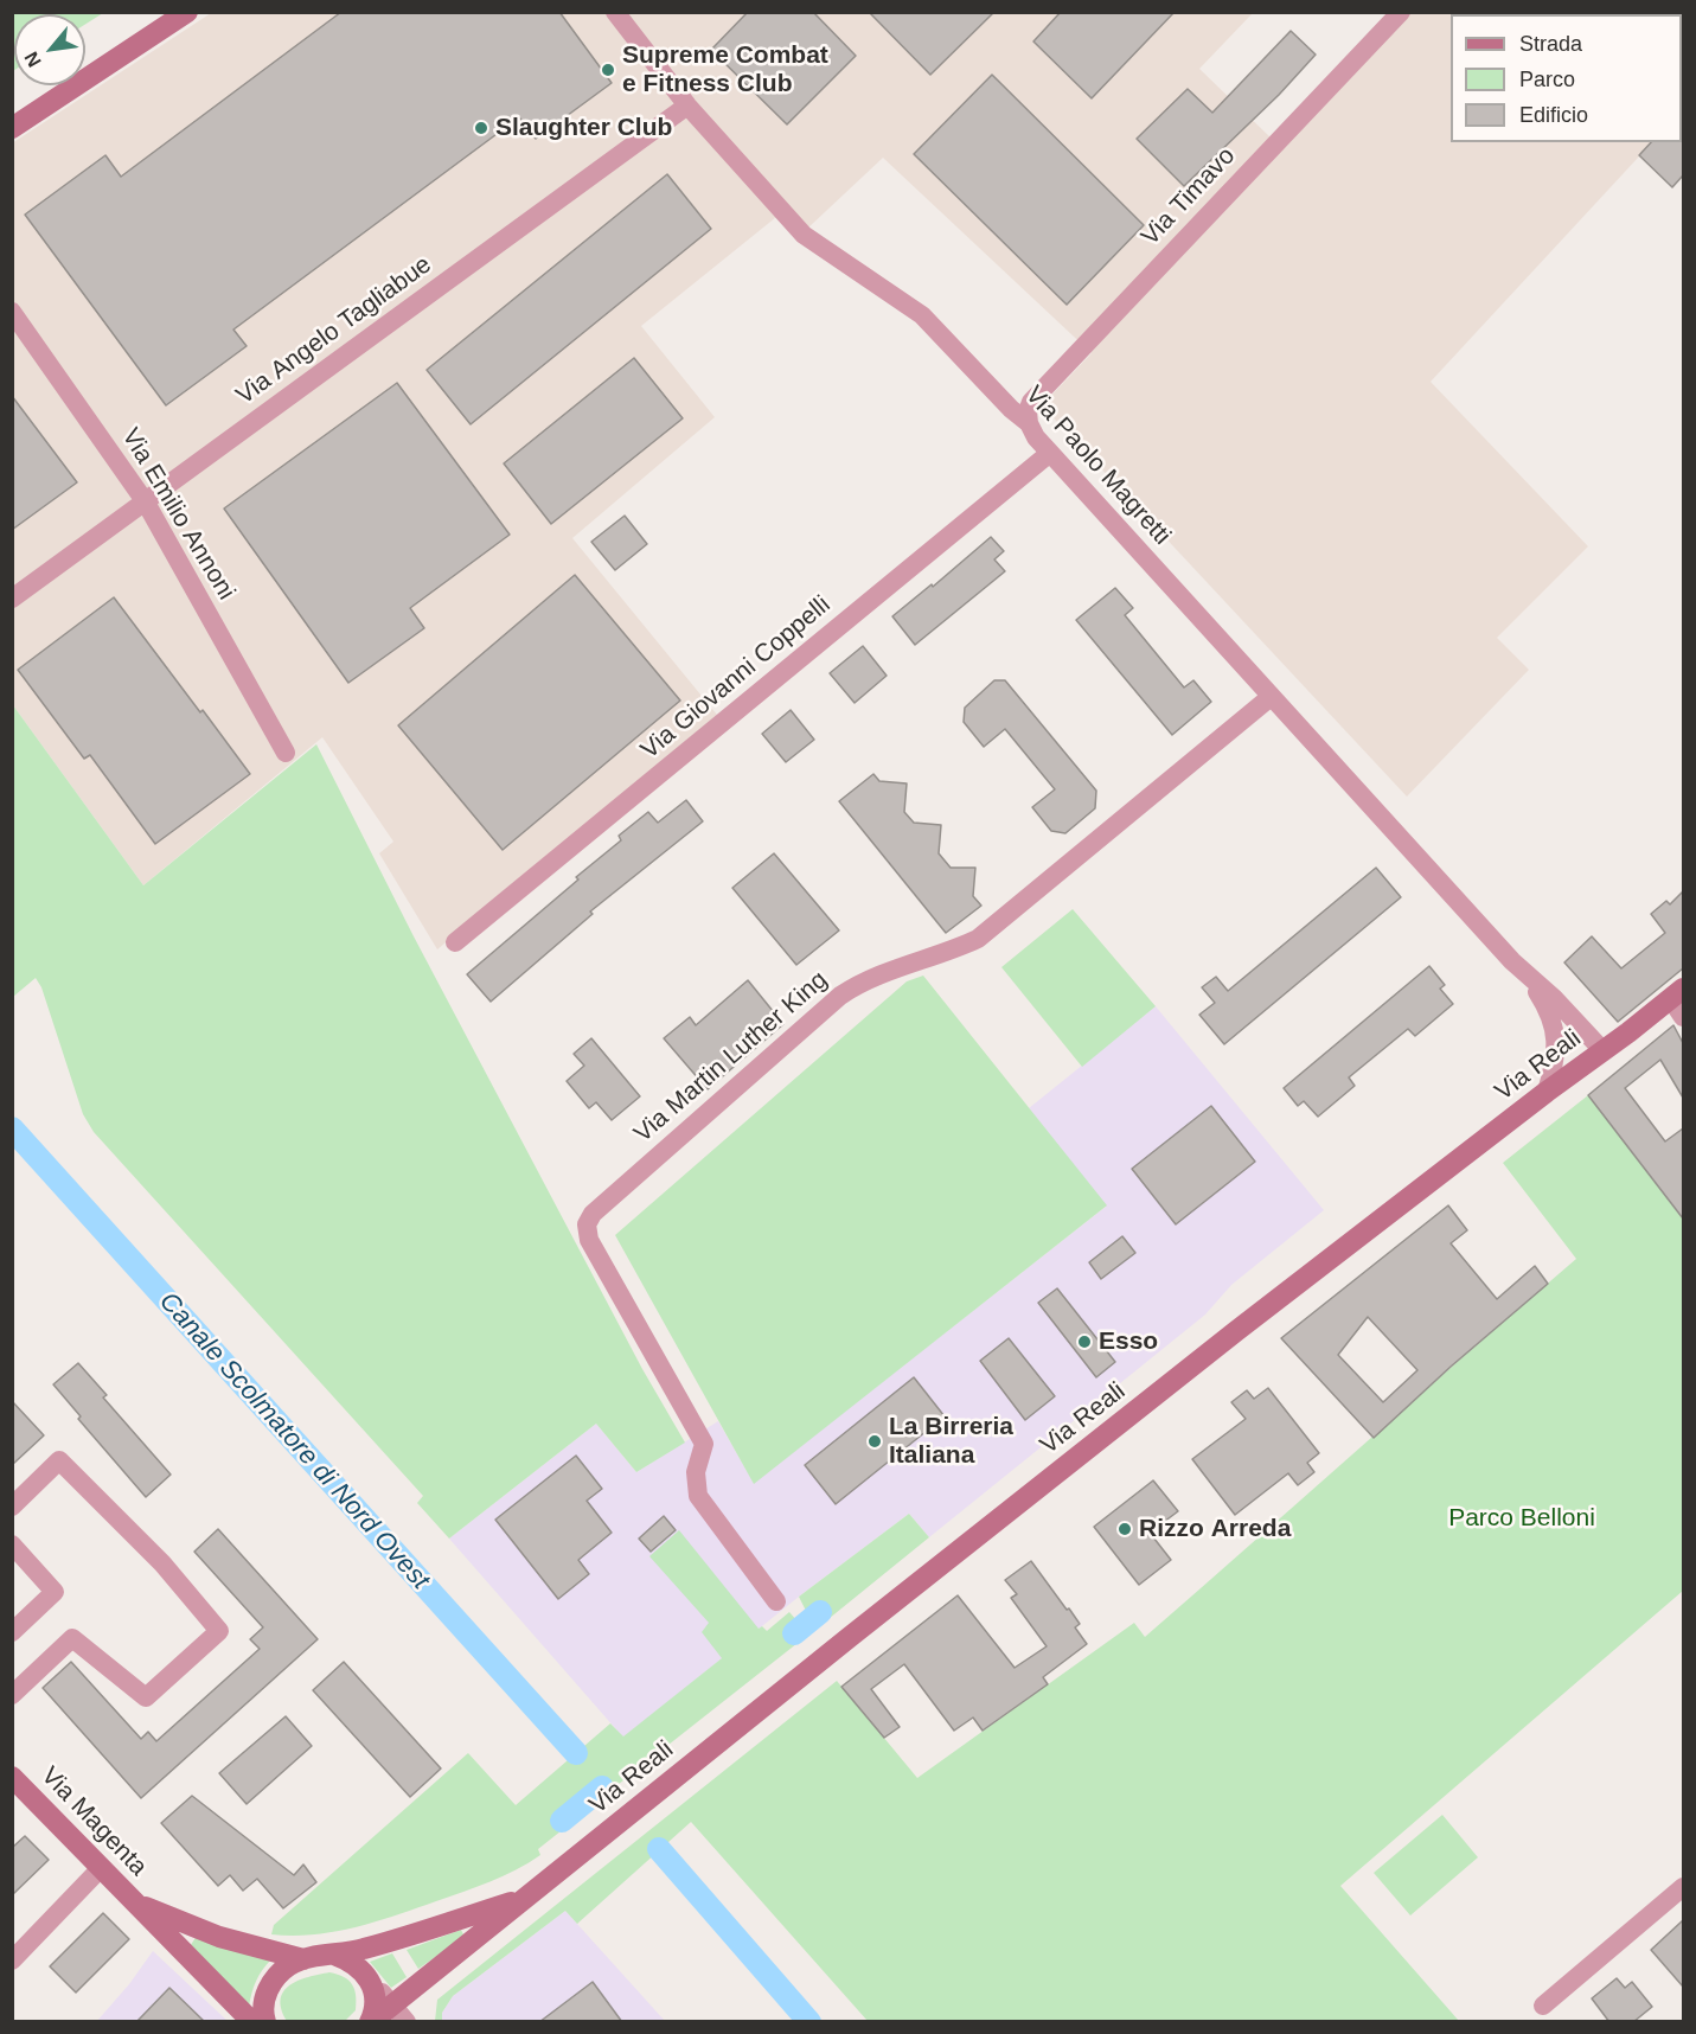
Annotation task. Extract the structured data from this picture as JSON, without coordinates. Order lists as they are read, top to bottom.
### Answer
{
  "streets": {
    "main road": ["Via Reali", "Via Magenta"],
    "street": [
      "Via Timavo",
      "Via Angelo Tagliabue",
      "Via Paolo Magretti",
      "Via Emilio Annoni",
      "Via Giovanni Coppelli",
      "Via Martin Luther King"
    ]
  },
  "crossings": [
    ["Via Timavo", "Via Paolo Magretti"],
    ["Via Angelo Tagliabue", "Via Paolo Magretti"],
    ["Via Angelo Tagliabue", "Via Emilio Annoni"],
    ["Via Paolo Magretti", "Via Giovanni Coppelli"],
    ["Via Paolo Magretti", "Via Martin Luther King"],
    ["Via Paolo Magretti", "Via Reali"],
    ["Via Reali", "Via Magenta"]
  ],
  "water": ["Canale Scolmatore di Nord Ovest"],
  "parks": ["Parco Belloni"],
  "places": [
    "Supreme Combat e Fitness Club",
    "Slaughter Club",
    "Esso",
    "La Birreria Italiana",
    "Rizzo Arreda"
  ],
  "legend": ["Strada", "Parco", "Edificio"],
  "north": "bottom left"
}
